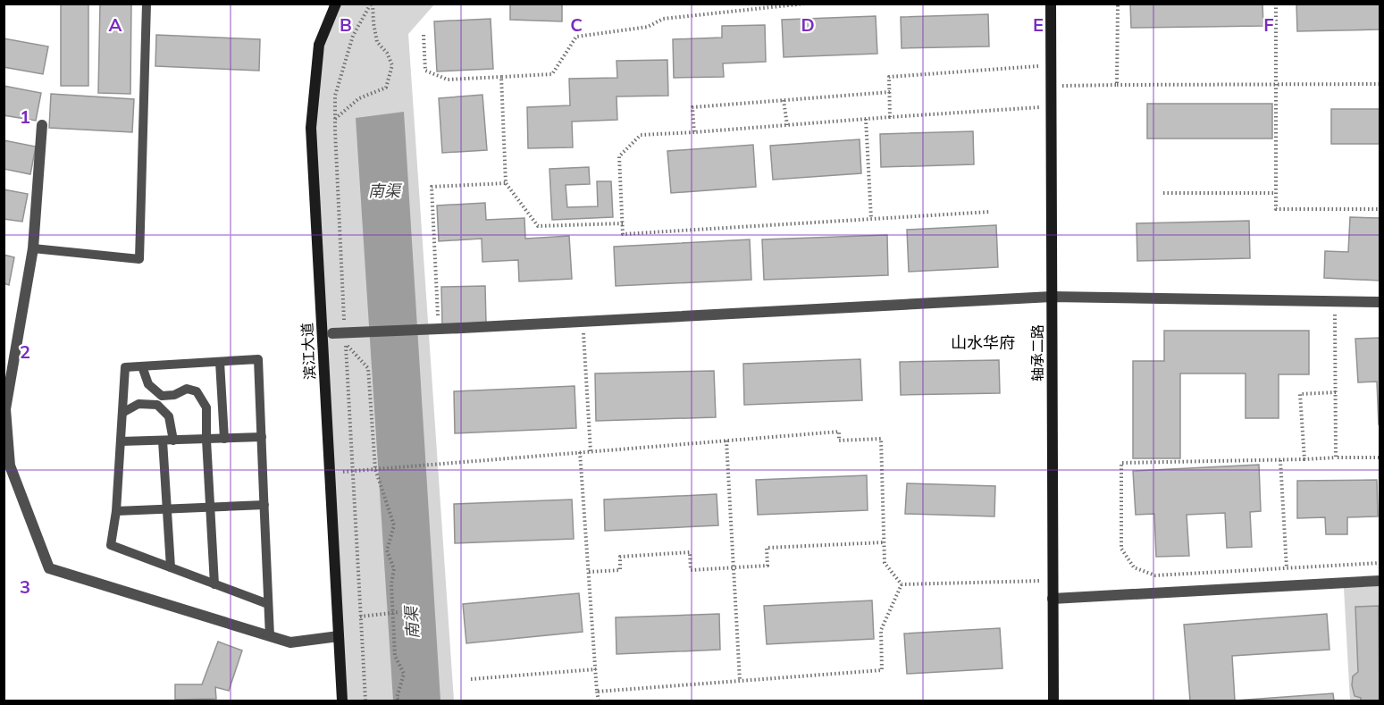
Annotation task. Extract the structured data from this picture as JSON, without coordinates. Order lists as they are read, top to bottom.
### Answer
{
  "streets": {
    "street": ["滨江大道", "轴承二路"]
  },
  "districts": ["山水华府"],
  "water": ["南渠"],
  "grid": {
    "columns": [
      "A",
      "B",
      "C",
      "D",
      "E",
      "F"
    ],
    "rows": ["1", "2", "3"]
  }
}
